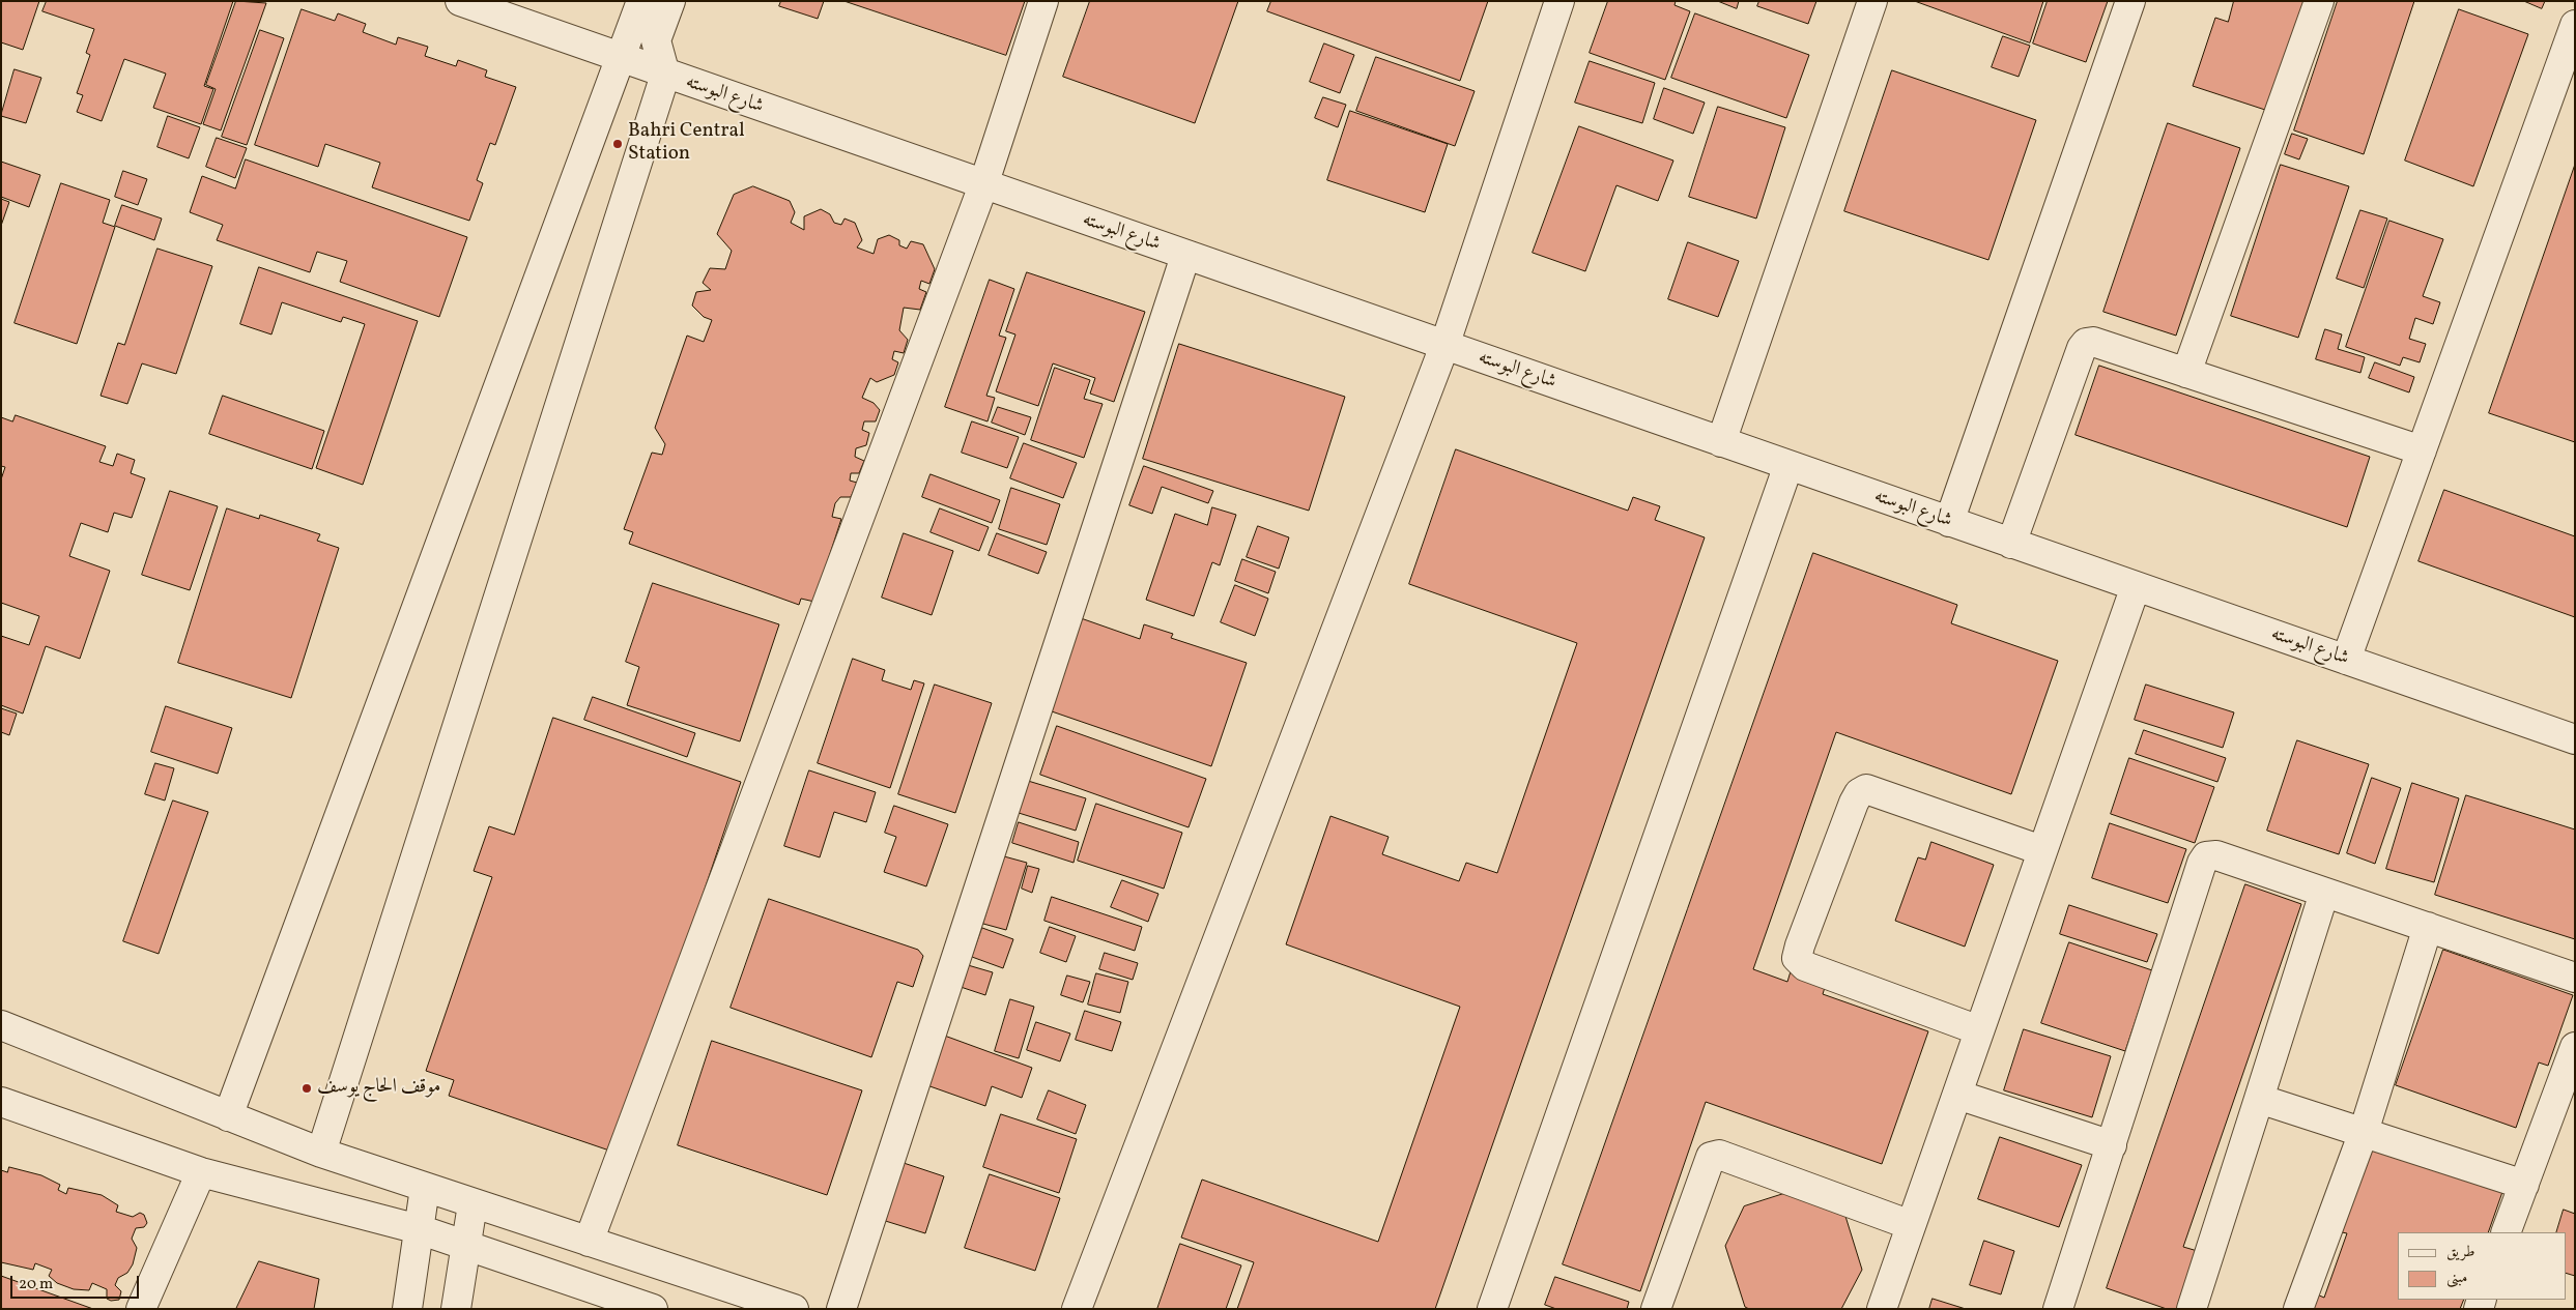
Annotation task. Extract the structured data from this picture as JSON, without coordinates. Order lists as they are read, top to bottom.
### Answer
{
  "streets": {
    "street": ["شارع البوسته"]
  },
  "places": ["Bahri Central Station", "موقف الحاج يوسف"],
  "legend": ["طريق", "مبنى"],
  "scale_bar": "20 m"
}
